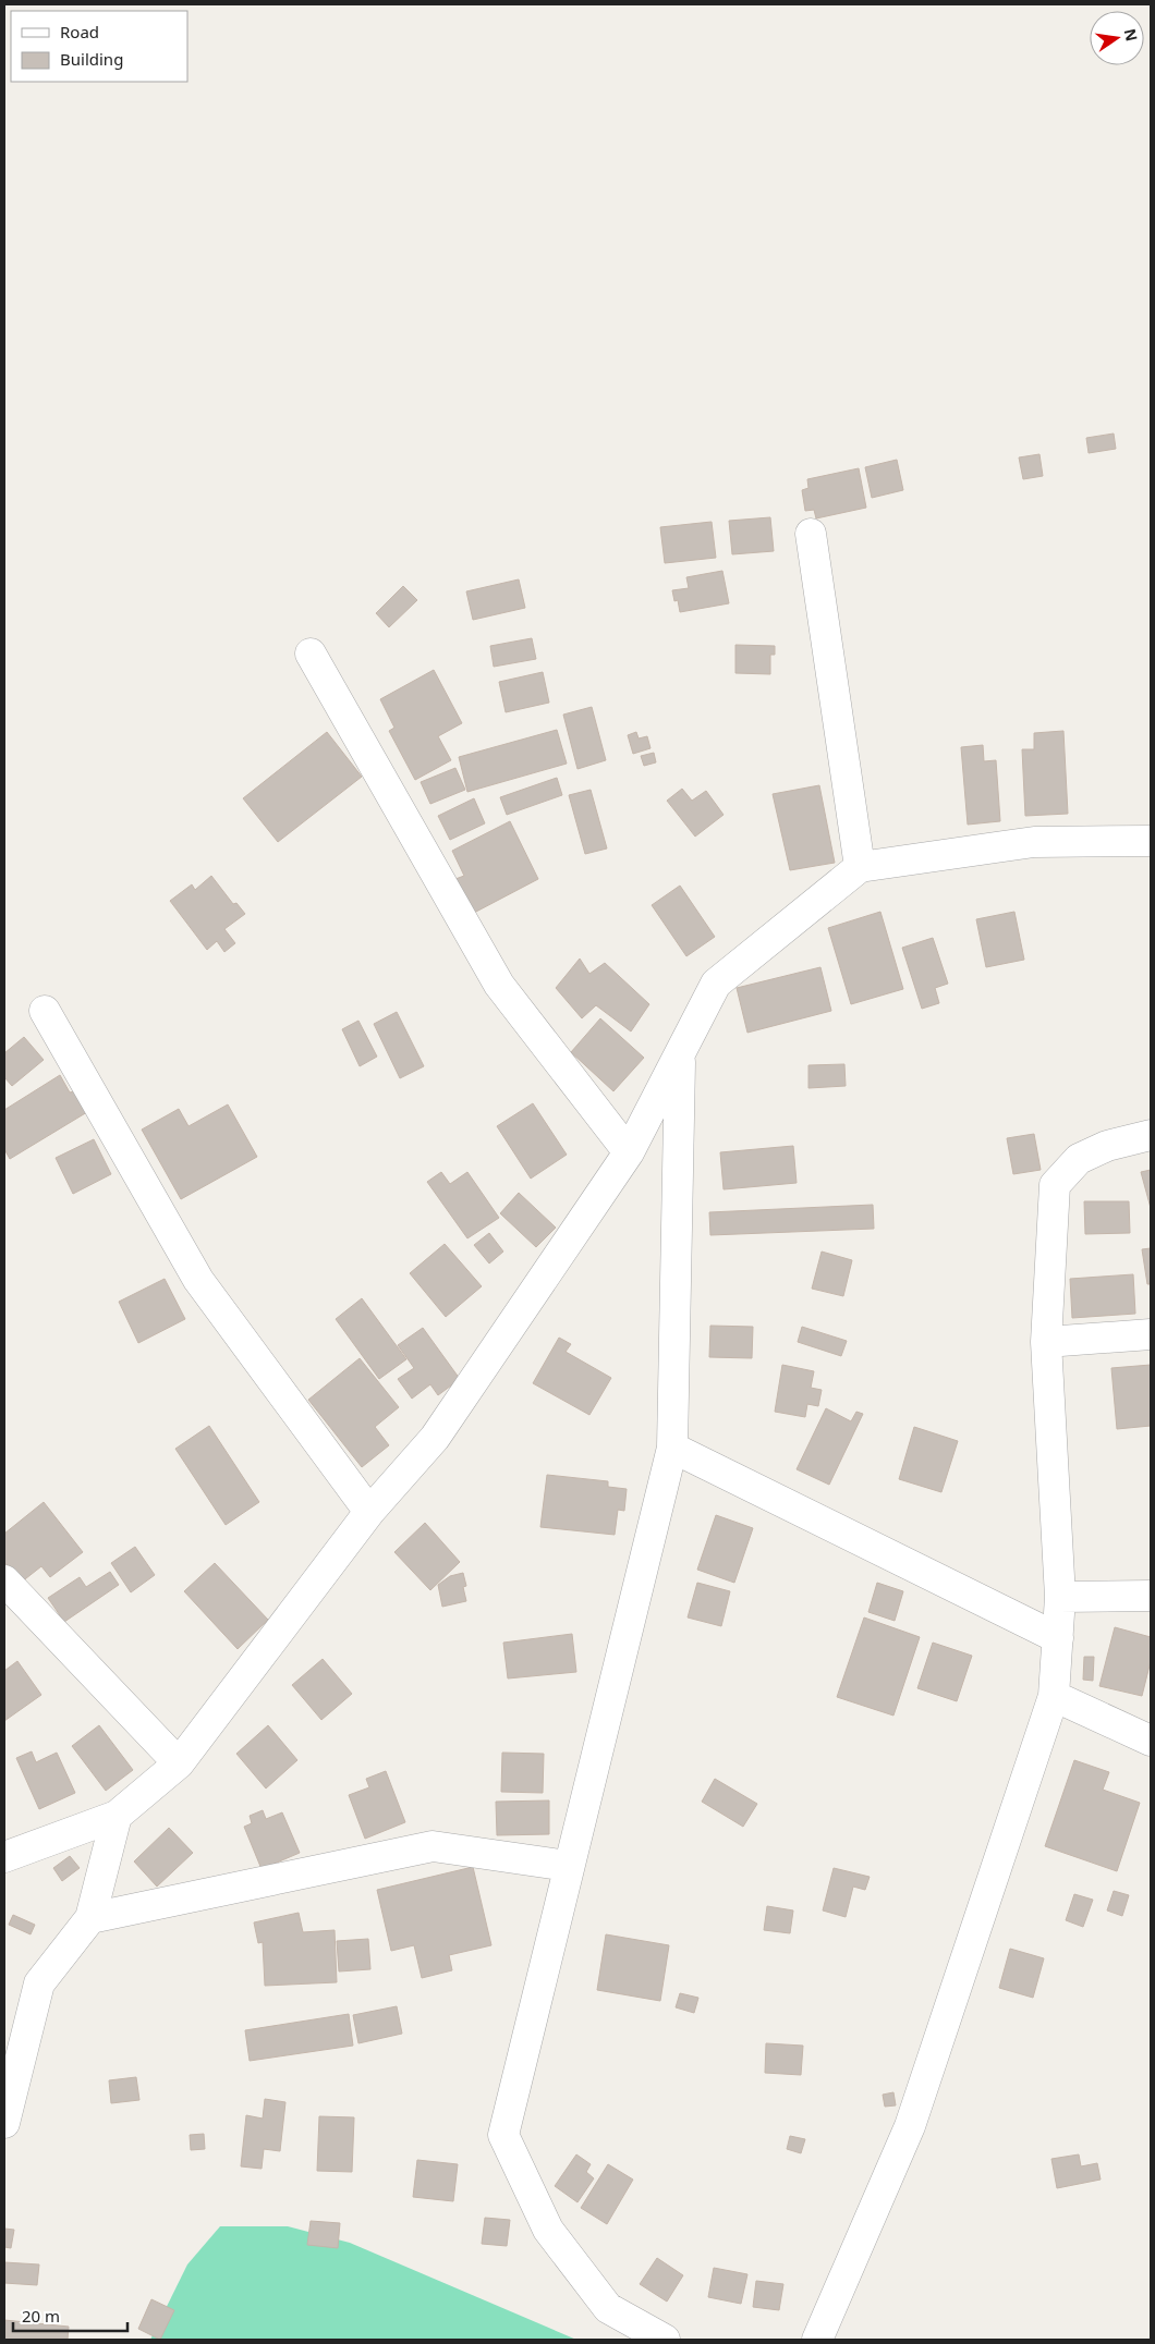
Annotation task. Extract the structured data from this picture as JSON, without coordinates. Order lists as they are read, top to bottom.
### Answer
{
  "legend": ["Road", "Building"],
  "scale_bar": "20 m",
  "north": "right"
}
